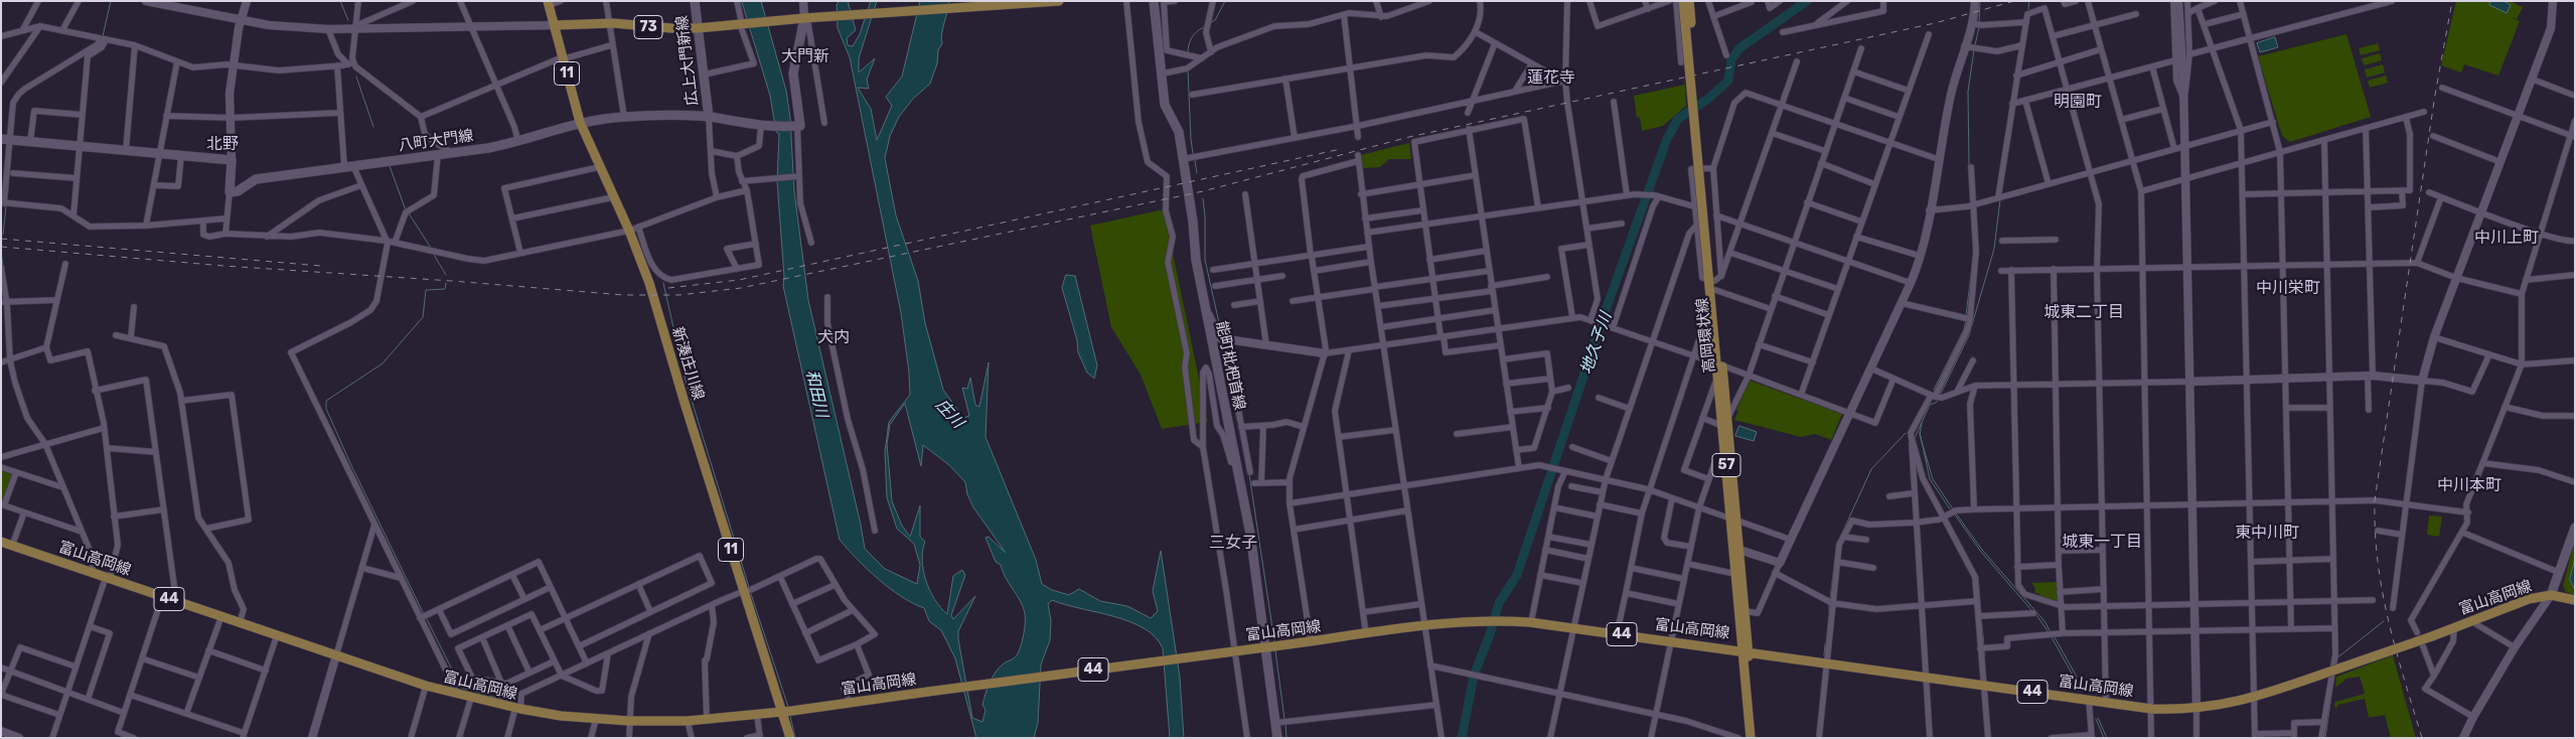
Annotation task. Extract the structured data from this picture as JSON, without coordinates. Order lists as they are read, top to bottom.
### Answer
{
  "streets": {
    "main road": [
      "73",
      "広上大門新線",
      "11",
      "八町大門線",
      "高岡環状線",
      "新湊庄川線",
      "能町枇杷首線",
      "57",
      "富山高岡線",
      "44"
    ]
  },
  "crossings": [
    ["73", "広上大門新線"],
    ["73", "新湊庄川線"],
    ["広上大門新線", "八町大門線"],
    ["八町大門線", "新湊庄川線"],
    ["高岡環状線", "富山高岡線"],
    ["新湊庄川線", "富山高岡線"],
    ["能町枇杷首線", "富山高岡線"]
  ],
  "districts": [
    "大門新",
    "蓮花寺",
    "明園町",
    "北野",
    "中川上町",
    "中川栄町",
    "城東二丁目",
    "犬内",
    "中川本町",
    "東中川町",
    "城東一丁目",
    "三女子"
  ],
  "water": ["地久子川", "和田川", "庄川"]
}
